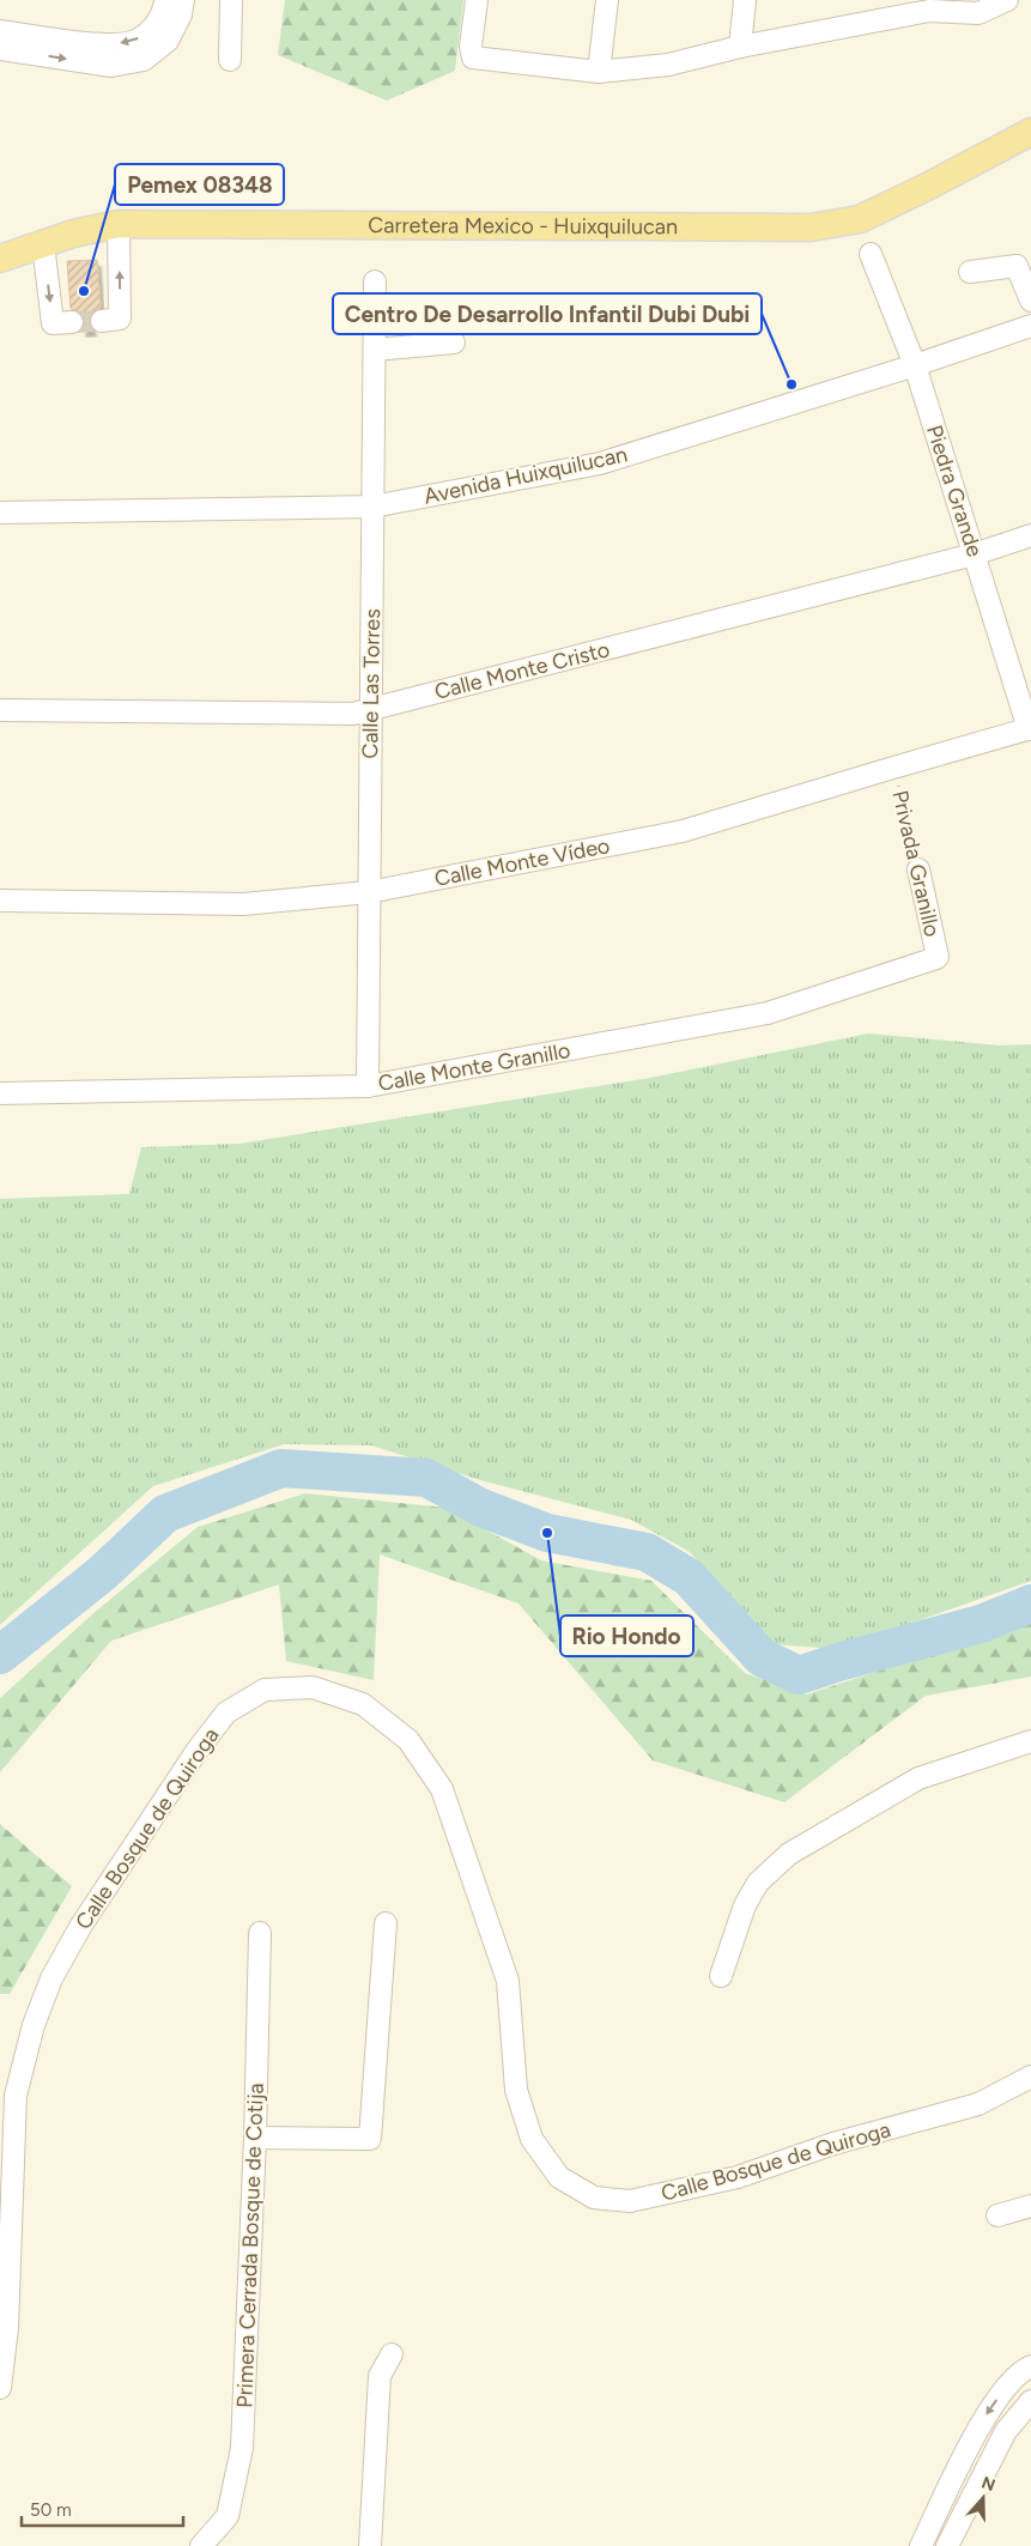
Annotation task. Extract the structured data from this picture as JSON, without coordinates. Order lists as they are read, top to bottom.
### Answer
{
  "streets": {
    "main road": ["Carretera Mexico - Huixquilucan"],
    "street": [
      "Avenida Huixquilucan",
      "Piedra Grande",
      "Calle Monte Cristo",
      "Calle Las Torres",
      "Calle Monte Vídeo",
      "Privada Granillo",
      "Calle Monte Granillo",
      "Calle Bosque de Quiroga",
      "Primera Cerrada Bosque de Cotija"
    ]
  },
  "crossings": [
    ["Avenida Huixquilucan", "Piedra Grande"],
    ["Avenida Huixquilucan", "Calle Las Torres"],
    ["Piedra Grande", "Calle Monte Cristo"],
    ["Piedra Grande", "Calle Monte Vídeo"],
    ["Calle Monte Cristo", "Calle Las Torres"],
    ["Calle Las Torres", "Calle Monte Vídeo"],
    ["Calle Las Torres", "Calle Monte Granillo"],
    ["Calle Monte Vídeo", "Privada Granillo"],
    ["Privada Granillo", "Calle Monte Granillo"]
  ],
  "places": ["Pemex 08348", "Centro De Desarrollo Infantil Dubi Dubi", "Rio Hondo"],
  "scale_bar": "50 m",
  "north": "top"
}
